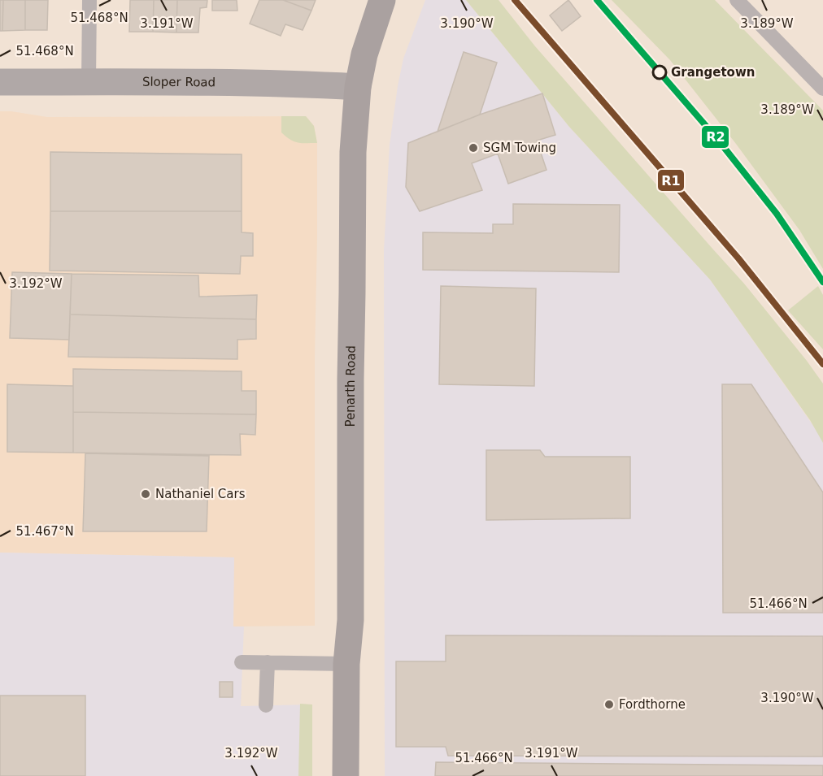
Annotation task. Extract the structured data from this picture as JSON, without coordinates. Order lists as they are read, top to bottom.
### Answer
{
  "streets": {
    "main road": ["Penarth Road"],
    "street": ["Sloper Road"]
  },
  "crossings": [
    ["Sloper Road", "Penarth Road"]
  ],
  "places": [
    "Grangetown",
    "SGM Towing",
    "Nathaniel Cars",
    "Fordthorne"
  ],
  "lines": ["transit line R1", "transit line R2"],
  "coordinates": [
    "51.468°N",
    "3.191°W",
    "3.190°W",
    "3.189°W",
    "3.192°W",
    "51.467°N",
    "51.466°N"
  ]
}
